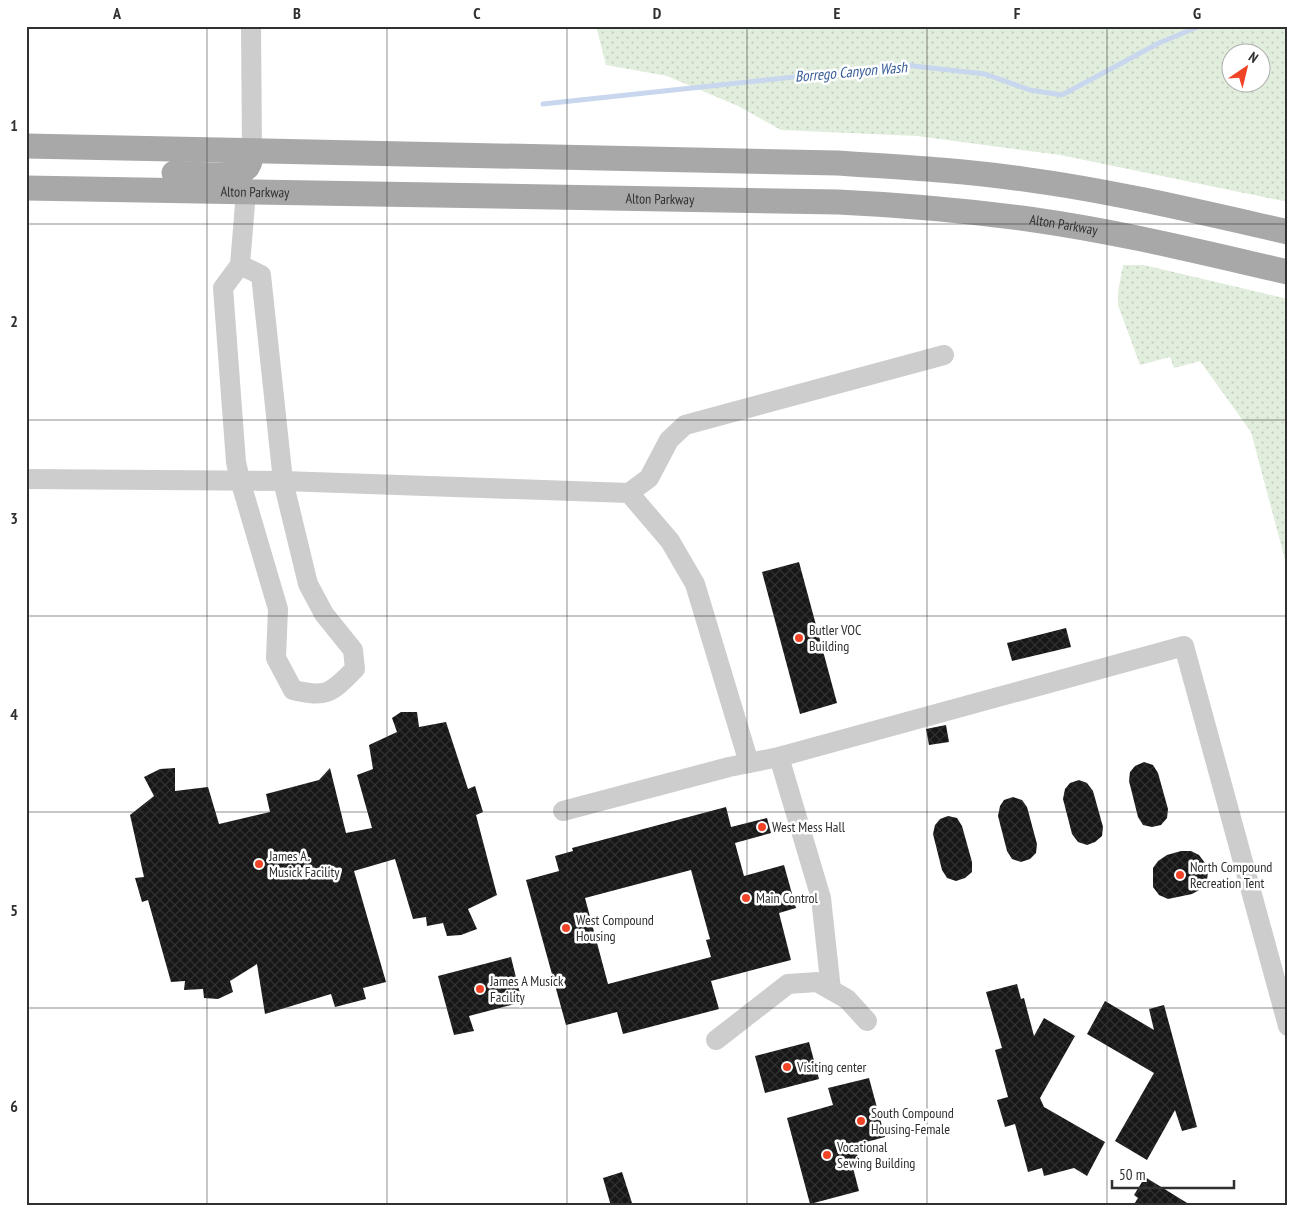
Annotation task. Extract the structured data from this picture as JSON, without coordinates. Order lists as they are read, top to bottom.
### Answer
{
  "streets": {
    "main road": ["Alton Parkway"]
  },
  "water": ["Borrego Canyon Wash"],
  "places": [
    "Butler VOC Building",
    "West Mess Hall",
    "James A. Musick Facility",
    "North Compound Recreation Tent",
    "Main Control",
    "West Compound Housing",
    "James A Musick Facility",
    "Visiting center",
    "South Compound Housing-Female",
    "Vocational Sewing Building"
  ],
  "scale_bar": "50 m",
  "north": "top right",
  "grid": {
    "columns": [
      "A",
      "B",
      "C",
      "D",
      "E",
      "F",
      "G"
    ],
    "rows": [
      "1",
      "2",
      "3",
      "4",
      "5",
      "6"
    ]
  }
}
